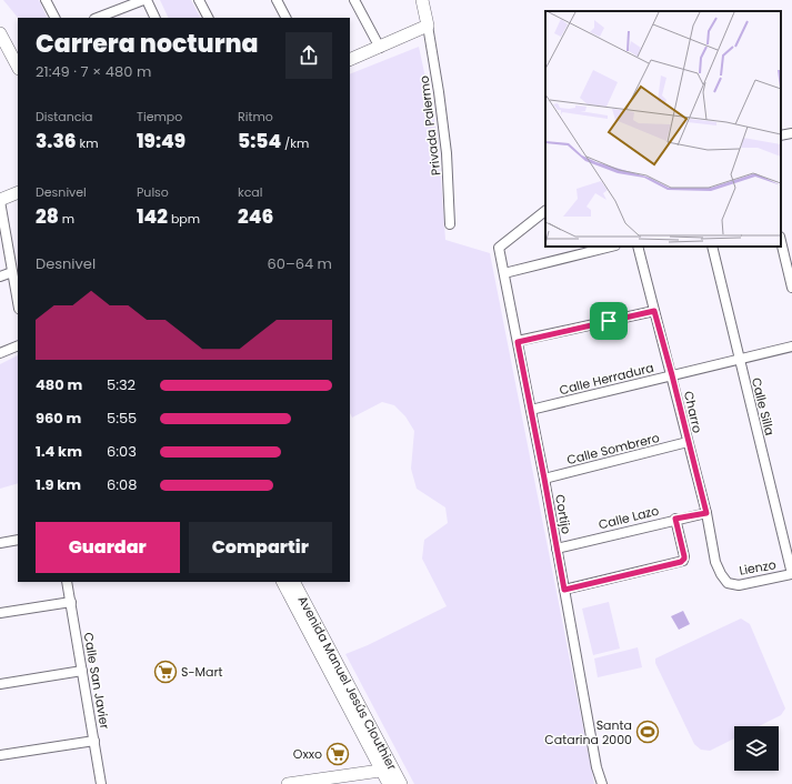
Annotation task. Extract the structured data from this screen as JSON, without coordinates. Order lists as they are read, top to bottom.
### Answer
{
  "streets": {
    "street": [
      "Privada Palermo",
      "Calle Herradura",
      "Calle Silla",
      "Charro",
      "Calle Sombrero",
      "Cortijo",
      "Calle Lazo",
      "Lienzo",
      "Calle San Javier",
      "Avenida Manuel Jesús Clouthier"
    ]
  },
  "crossings": [
    ["Calle Herradura", "Calle Silla"],
    ["Calle Herradura", "Charro"],
    ["Calle Herradura", "Cortijo"],
    ["Calle Silla", "Lienzo"],
    ["Charro", "Calle Sombrero"],
    ["Charro", "Calle Lazo"],
    ["Charro", "Lienzo"],
    ["Calle Sombrero", "Cortijo"],
    ["Cortijo", "Calle Lazo"]
  ],
  "places": {
    "supermarket": ["S-Mart", "Oxxo"],
    "sports": ["Santa Catarina 2000"]
  },
  "page": {
    "heading": ["Carrera nocturna", "21:49 · 7 × 480 m"],
    "stats": [
      ["Distancia", "3.36 km"],
      ["Tiempo", "19:49"],
      ["Ritmo", "5:54 /km"],
      ["Desnivel", "28 m"],
      ["Pulso", "142 bpm"],
      ["kcal", "246"]
    ],
    "chart": ["Desnivel", "60–64 m"],
    "list": [
      {
        "name": "480 m",
        "note": "5:32"
      },
      {
        "name": "960 m",
        "note": "5:55"
      },
      {
        "name": "1.4 km",
        "note": "6:03"
      },
      {
        "name": "1.9 km",
        "note": "6:08"
      }
    ],
    "buttons": ["Guardar", "Compartir"]
  }
}
